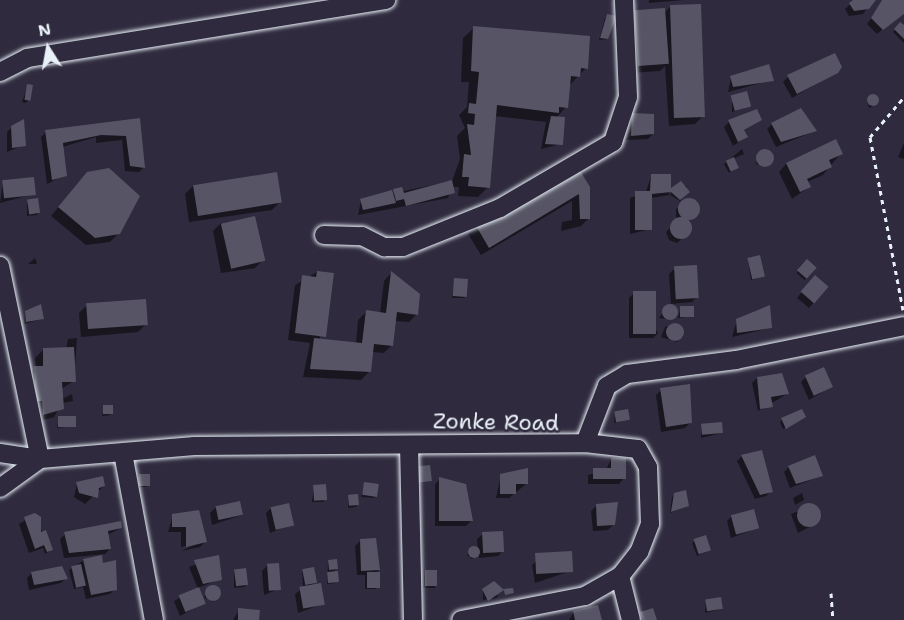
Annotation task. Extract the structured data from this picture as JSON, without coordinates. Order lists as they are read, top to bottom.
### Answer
{
  "streets": {
    "street": ["Zonke Road"]
  },
  "north": "top"
}
